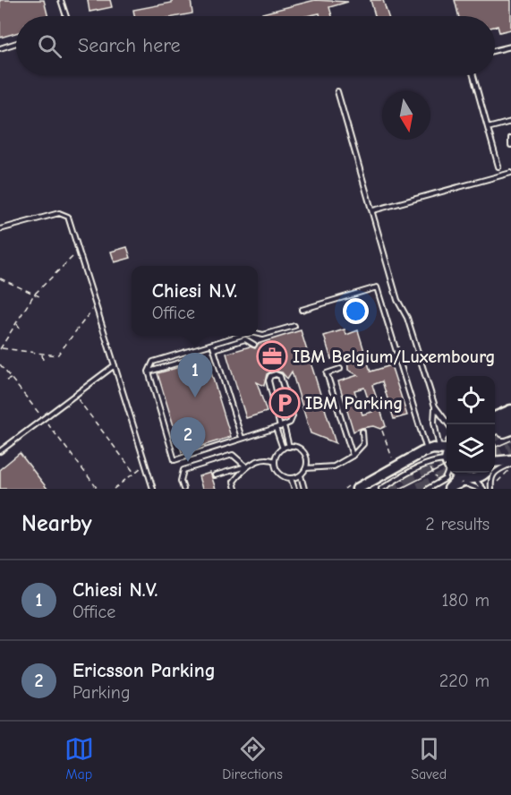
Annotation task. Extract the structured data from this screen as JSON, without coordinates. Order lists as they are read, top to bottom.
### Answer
{
  "places": {
    "office": ["IBM Belgium/Luxembourg"],
    "parking": ["IBM Parking"]
  },
  "north": "bottom",
  "page": {
    "search": "Search here",
    "popup": ["Chiesi N.V.", "Office"],
    "pins": ["1", "2"],
    "heading": ["Nearby", "2 results"],
    "list": [
      {
        "mark": "1",
        "name": "Chiesi N.V.",
        "note": "Office",
        "value": "180 m"
      },
      {
        "mark": "2",
        "name": "Ericsson Parking",
        "note": "Parking",
        "value": "220 m"
      }
    ],
    "nav": ["Map", "Directions", "Saved"]
  }
}
